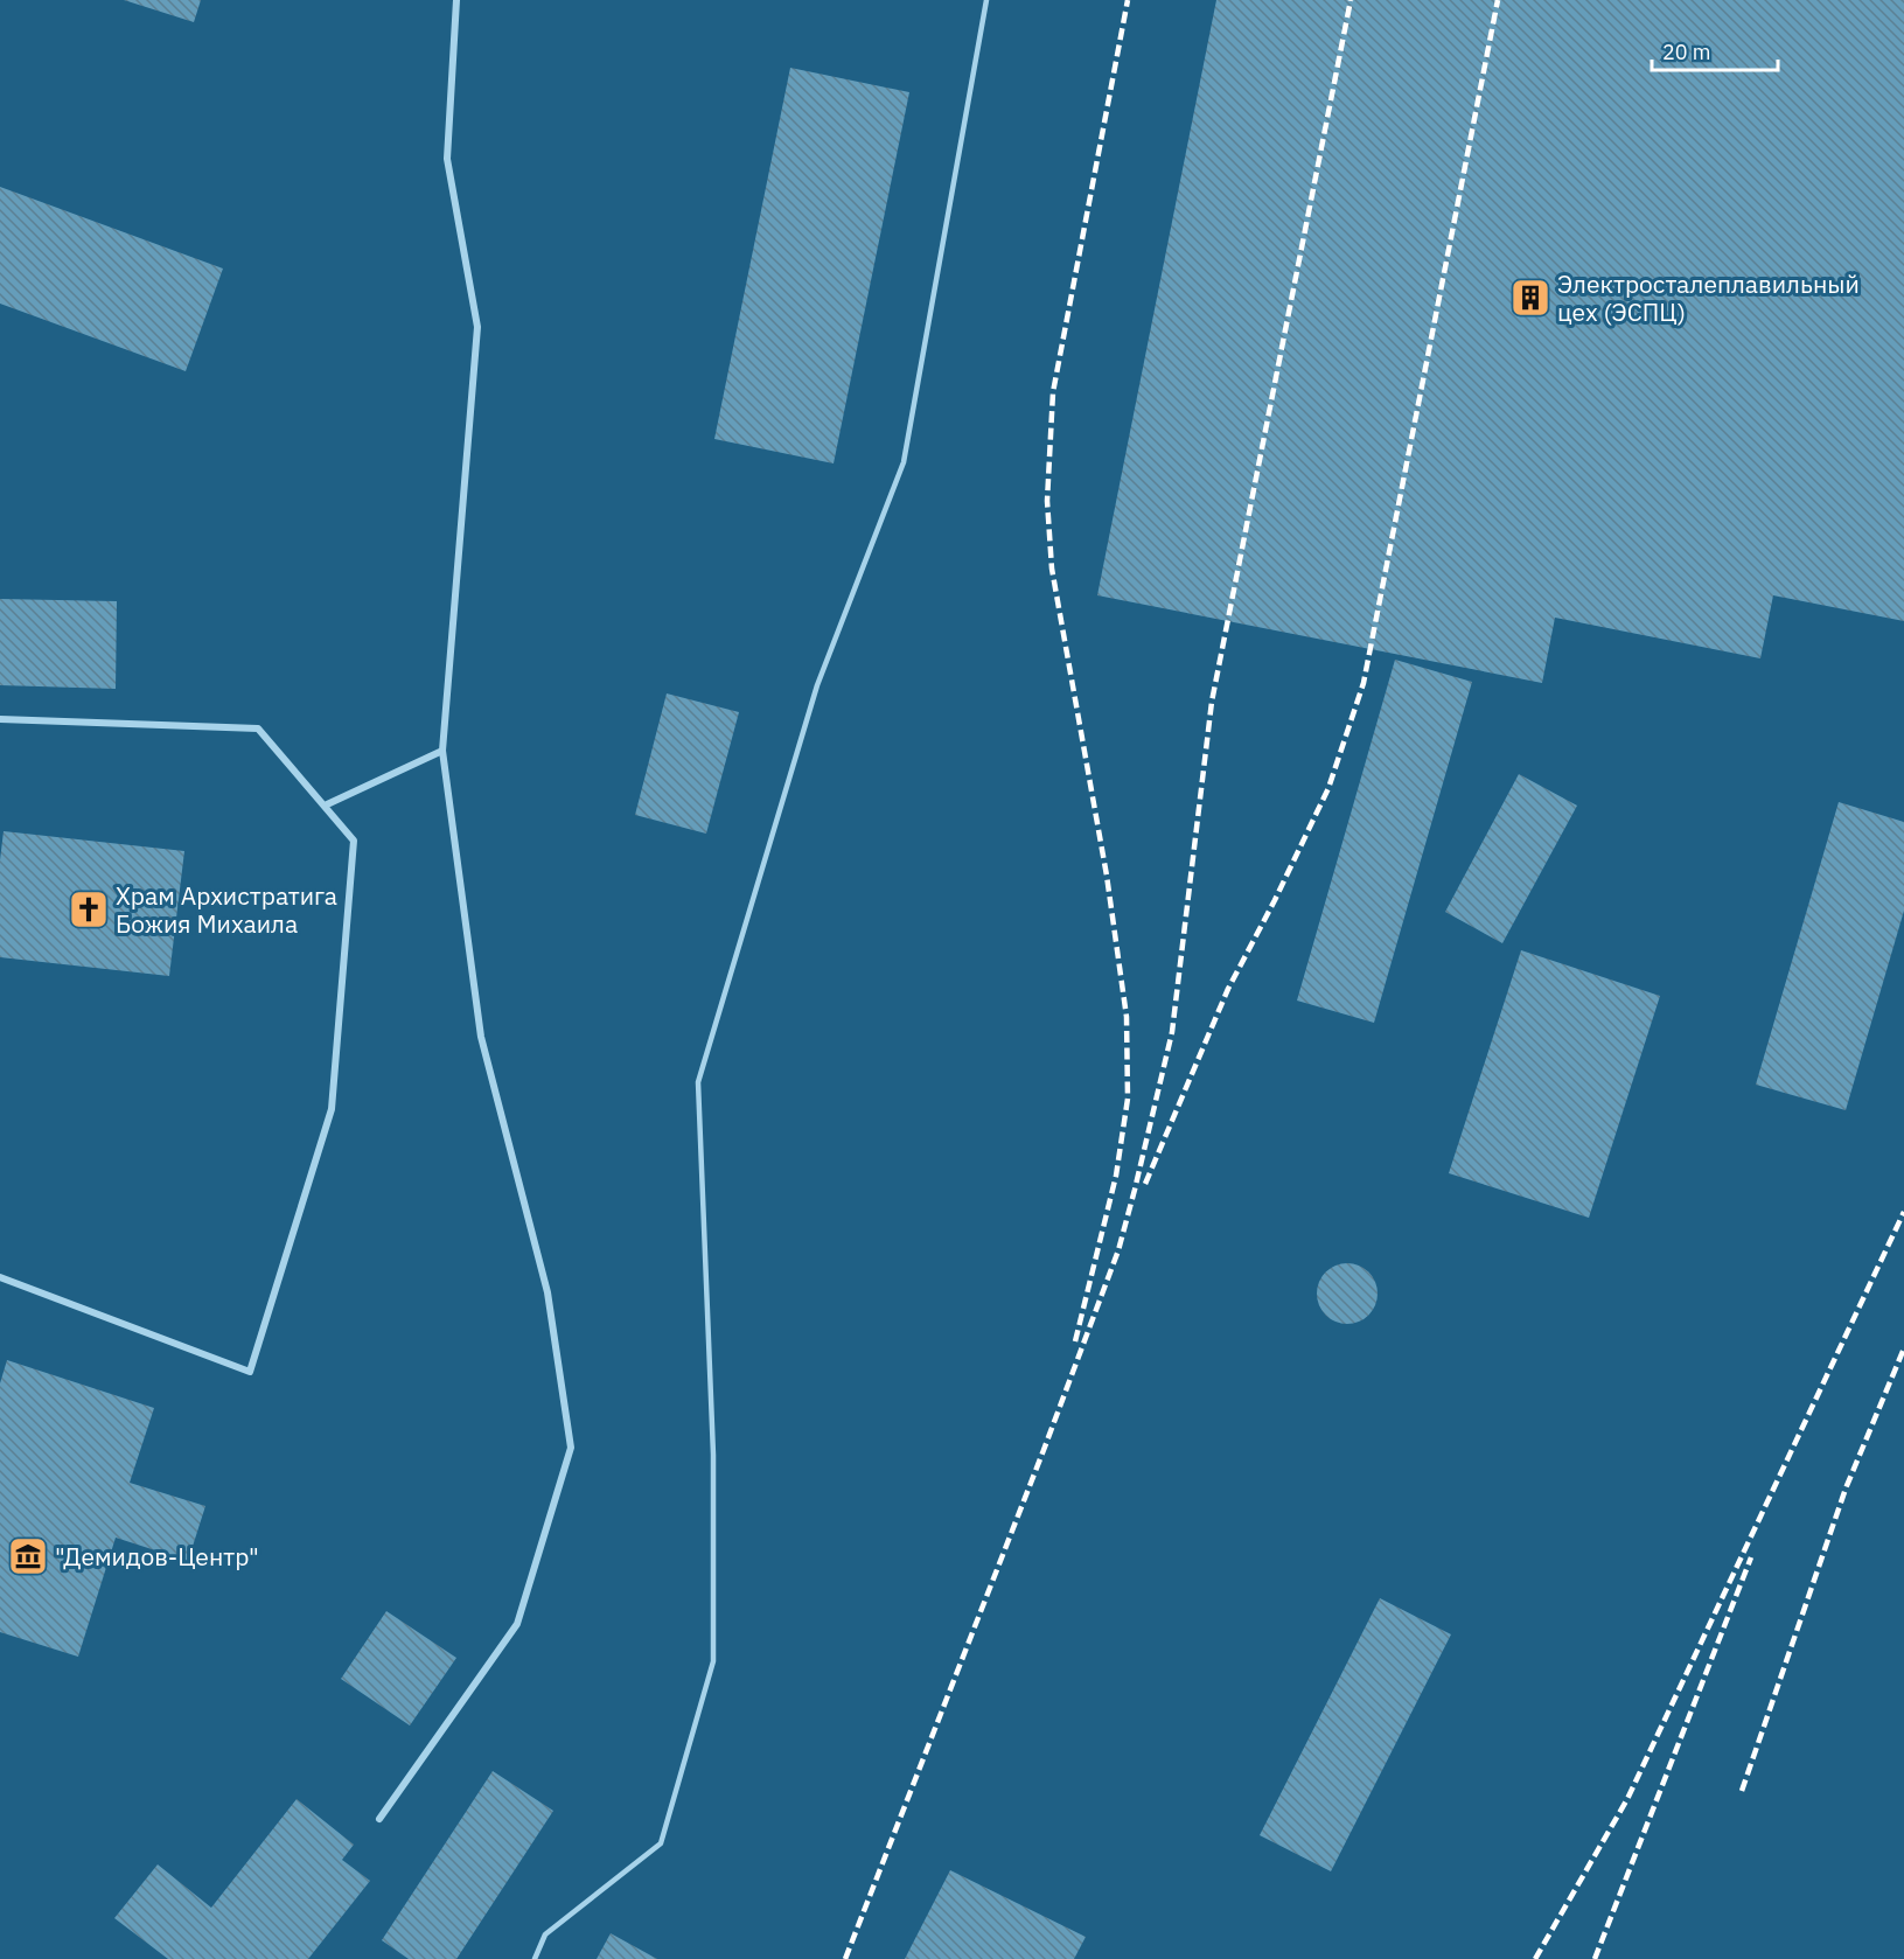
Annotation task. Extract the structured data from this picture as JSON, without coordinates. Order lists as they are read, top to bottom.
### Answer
{
  "places": {
    "building": ["Электросталеплавильный цех (ЭСПЦ)"],
    "church": ["Храм Архистратига Божия Михаила"],
    "museum": ["\"Демидов-Центр\""]
  },
  "scale_bar": "20 m"
}
